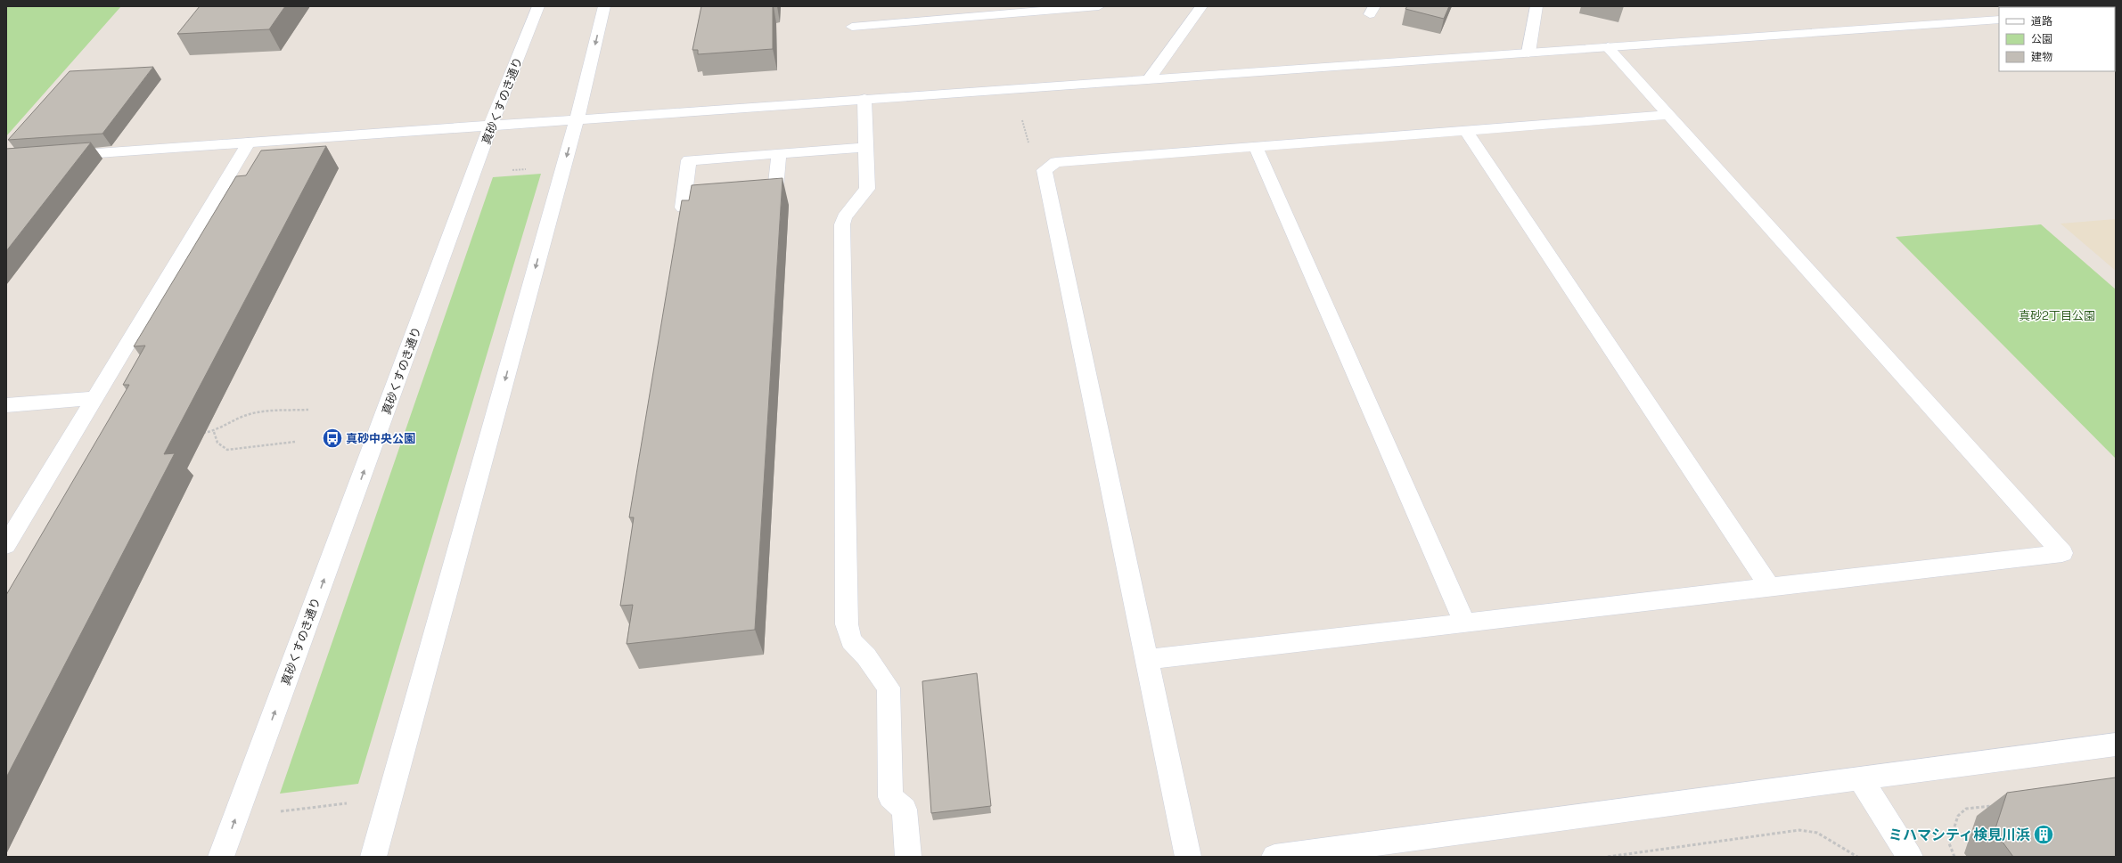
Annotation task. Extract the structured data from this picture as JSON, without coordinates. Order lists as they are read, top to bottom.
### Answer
{
  "streets": {
    "street": ["真砂くすのき通り"]
  },
  "parks": ["真砂2丁目公園"],
  "places": {
    "bus stop": ["真砂中央公園"],
    "building": ["ミハマシティ検見川浜"]
  },
  "legend": ["道路", "公園", "建物"]
}
